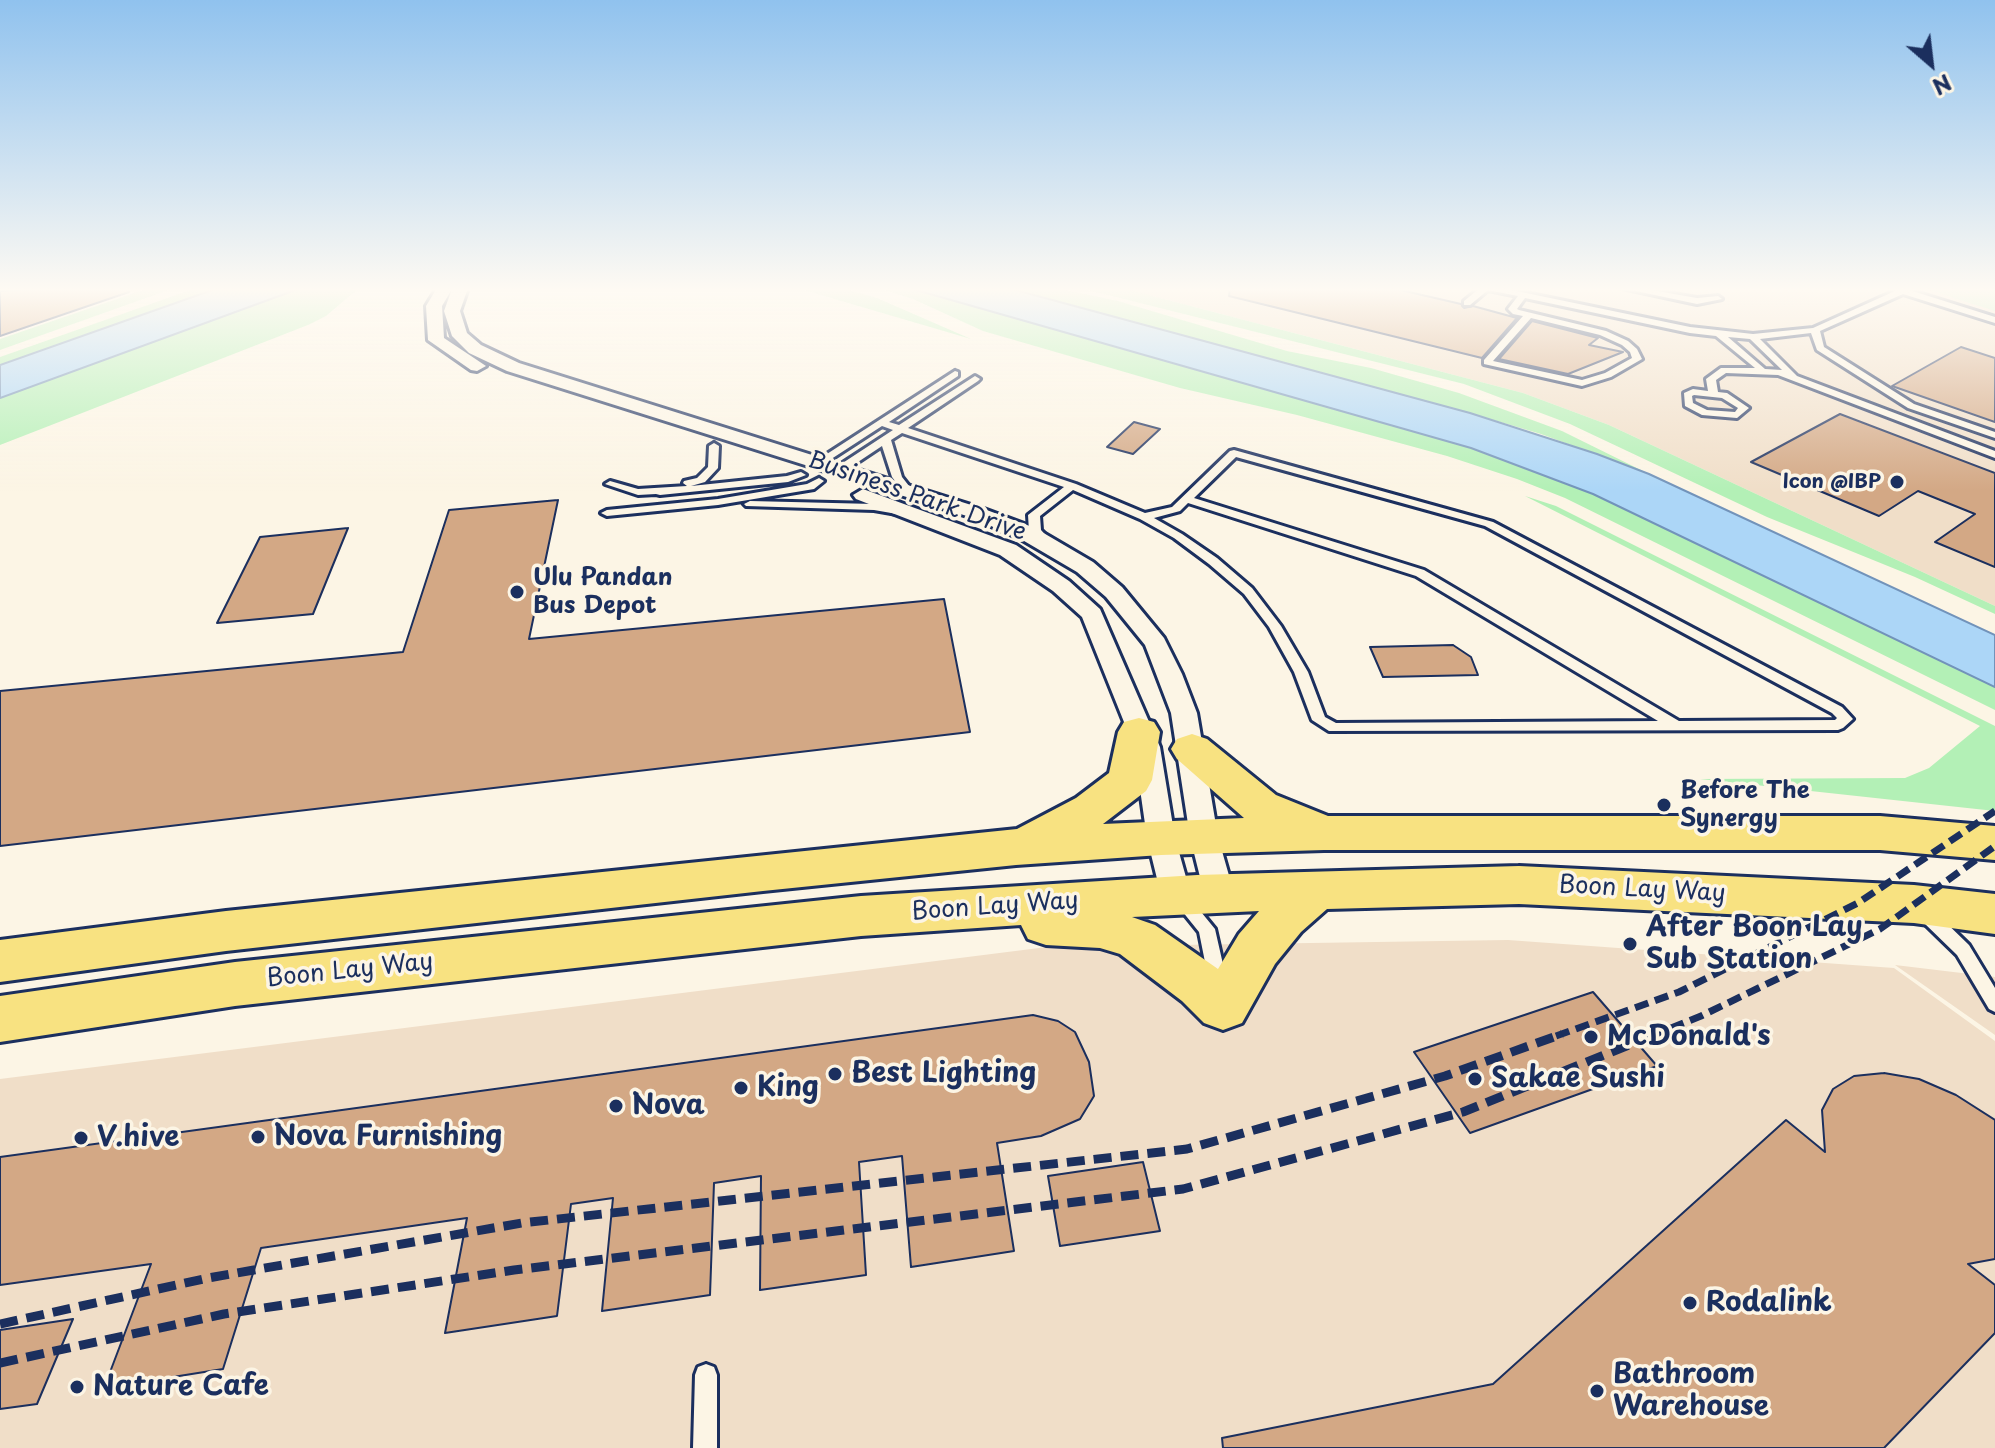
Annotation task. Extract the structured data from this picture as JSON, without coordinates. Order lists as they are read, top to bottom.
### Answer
{
  "streets": {
    "main road": ["Boon Lay Way"],
    "street": ["Business Park Drive"]
  },
  "crossings": [
    ["Business Park Drive", "Boon Lay Way"]
  ],
  "places": [
    "Icon @IBP",
    "Ulu Pandan Bus Depot",
    "Before The Synergy",
    "After Boon Lay Sub Station",
    "McDonald's",
    "Best Lighting",
    "Sakae Sushi",
    "King",
    "Nova",
    "Nova Furnishing",
    "V.hive",
    "Rodalink",
    "Nature Cafe",
    "Bathroom Warehouse"
  ],
  "north": "bottom right"
}
